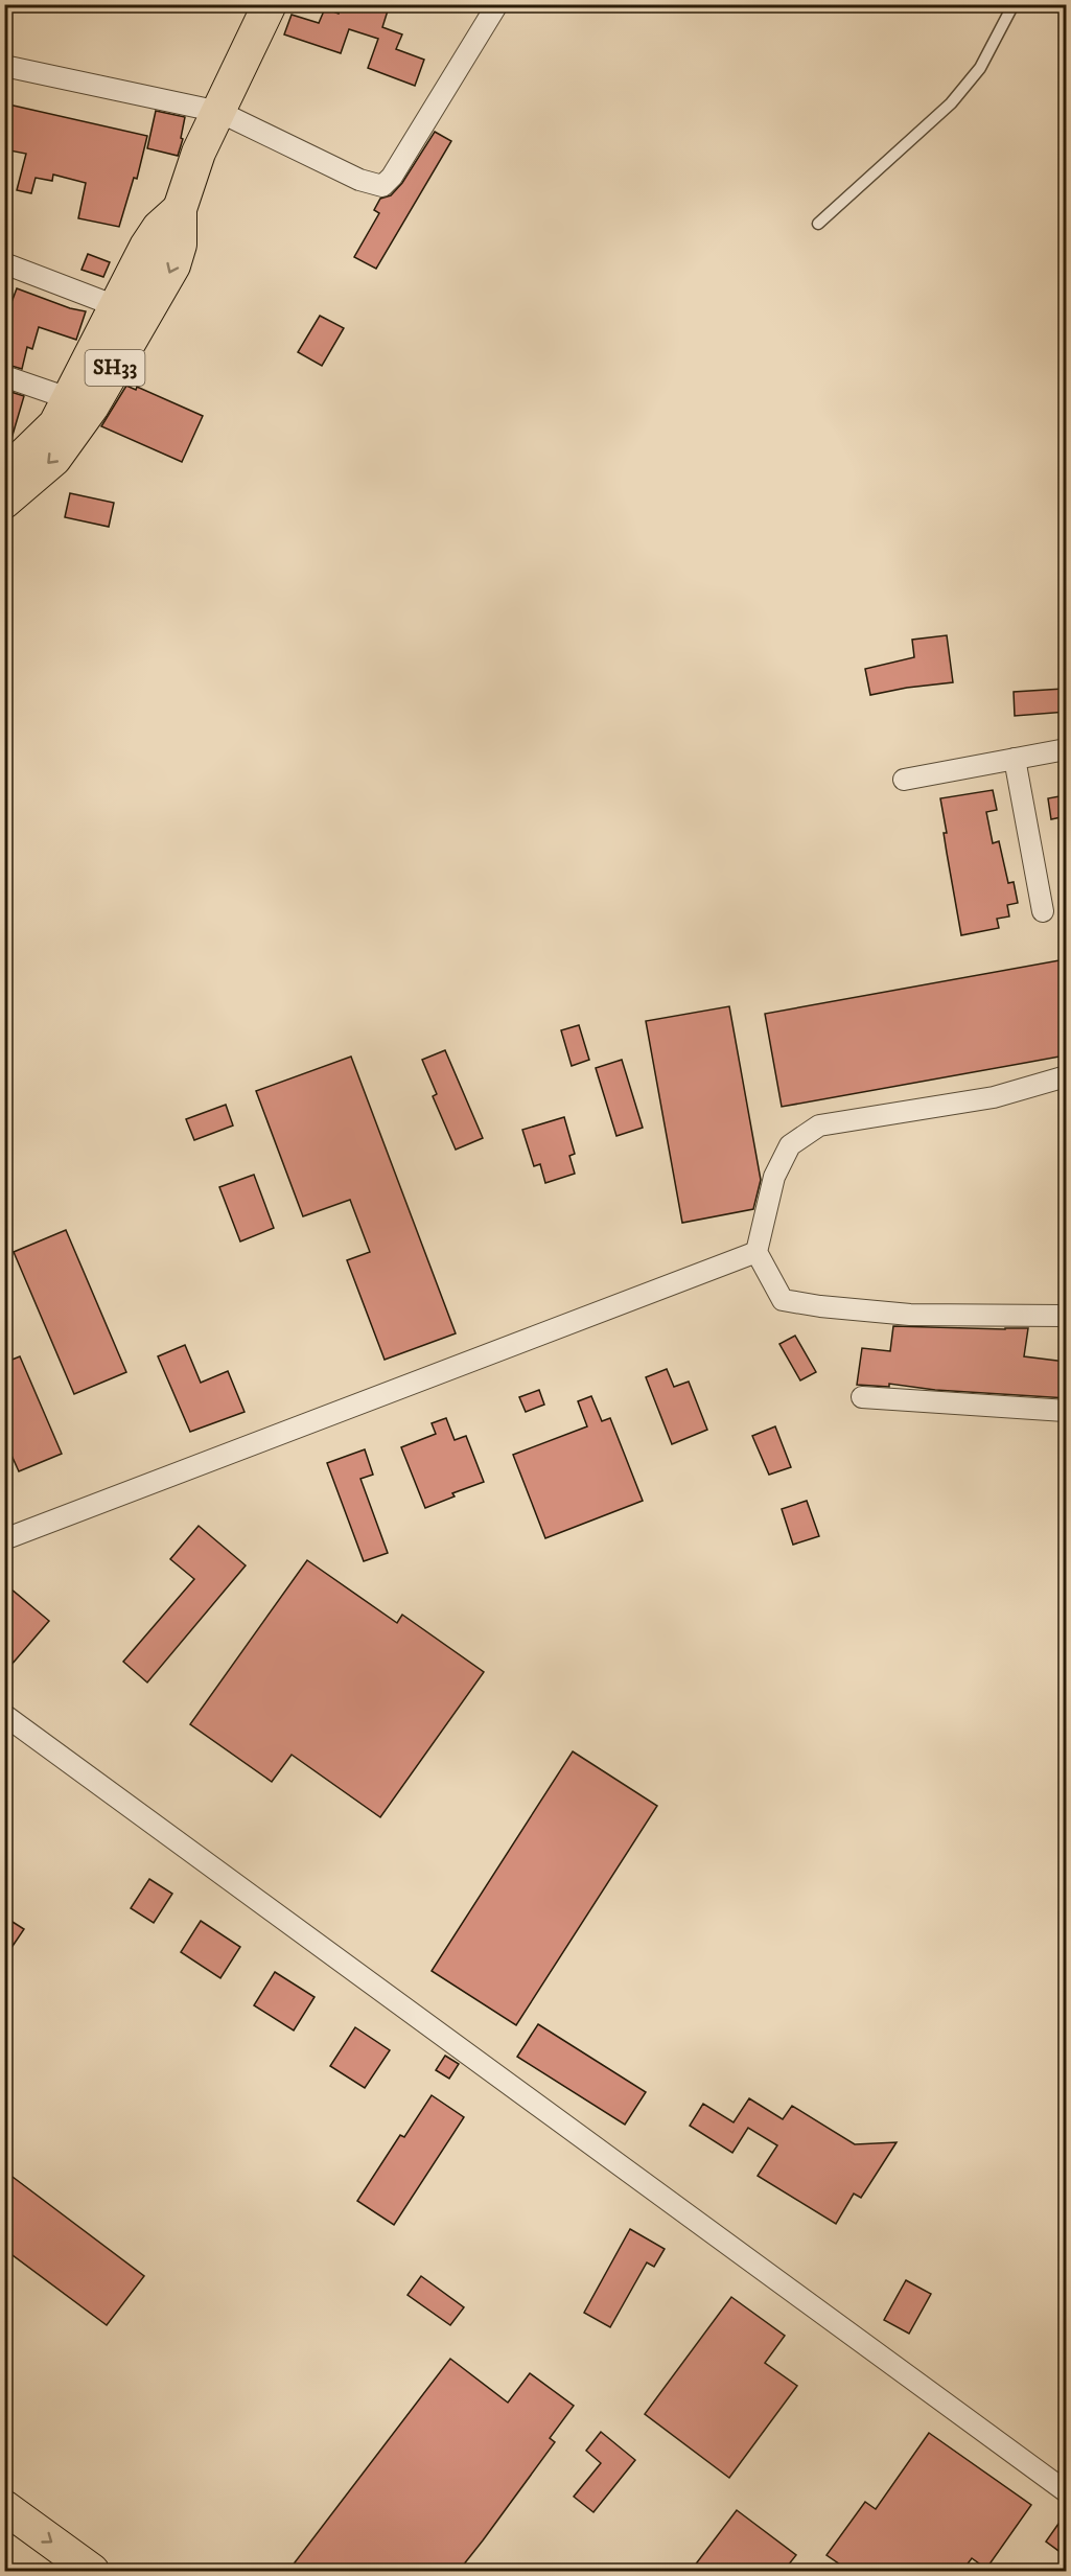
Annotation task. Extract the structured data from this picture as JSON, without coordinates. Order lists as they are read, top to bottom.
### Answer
{
  "streets": {
    "main road": ["SH33"]
  }
}
